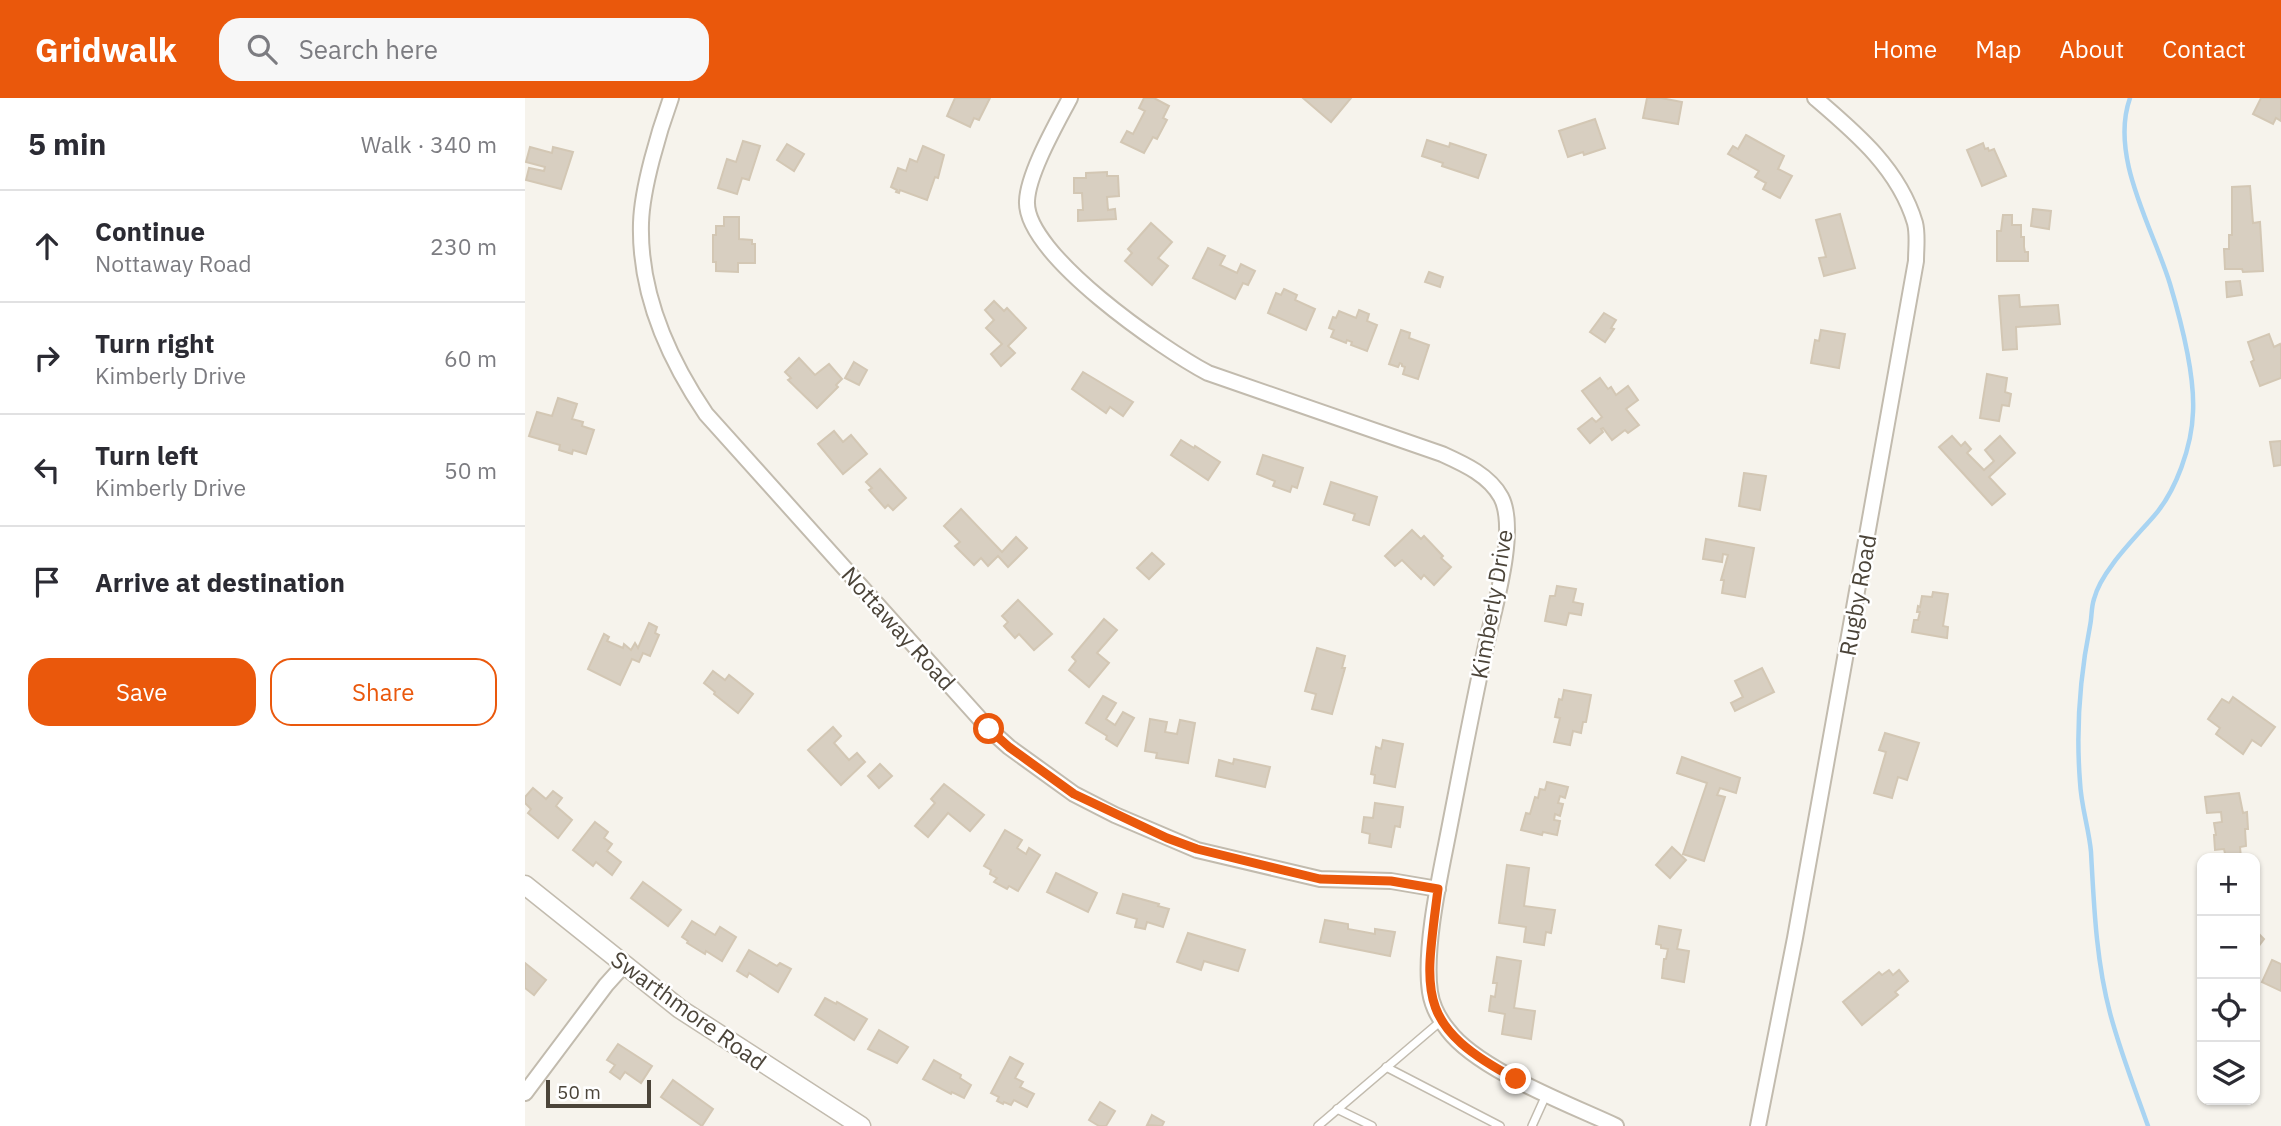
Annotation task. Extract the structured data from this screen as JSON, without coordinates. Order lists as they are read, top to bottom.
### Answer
{
  "streets": {
    "street": [
      "Rugby Road",
      "Kimberly Drive",
      "Nottaway Road",
      "Swarthmore Road"
    ]
  },
  "crossings": [
    ["Kimberly Drive", "Nottaway Road"]
  ],
  "scale_bar": "50 m",
  "page": {
    "header": "Gridwalk",
    "search": "Search here",
    "nav": [
      "Home",
      "Map",
      "About",
      "Contact"
    ],
    "heading": ["5 min", "Walk · 340 m"],
    "list": [
      ["Continue", "Nottaway Road", "230 m"],
      ["Turn right", "Kimberly Drive", "60 m"],
      ["Turn left", "Kimberly Drive", "50 m"],
      "Arrive at destination"
    ],
    "buttons": ["Save", "Share"],
    "map_buttons": ["+", "−"],
    "scale": "50 m"
  }
}
